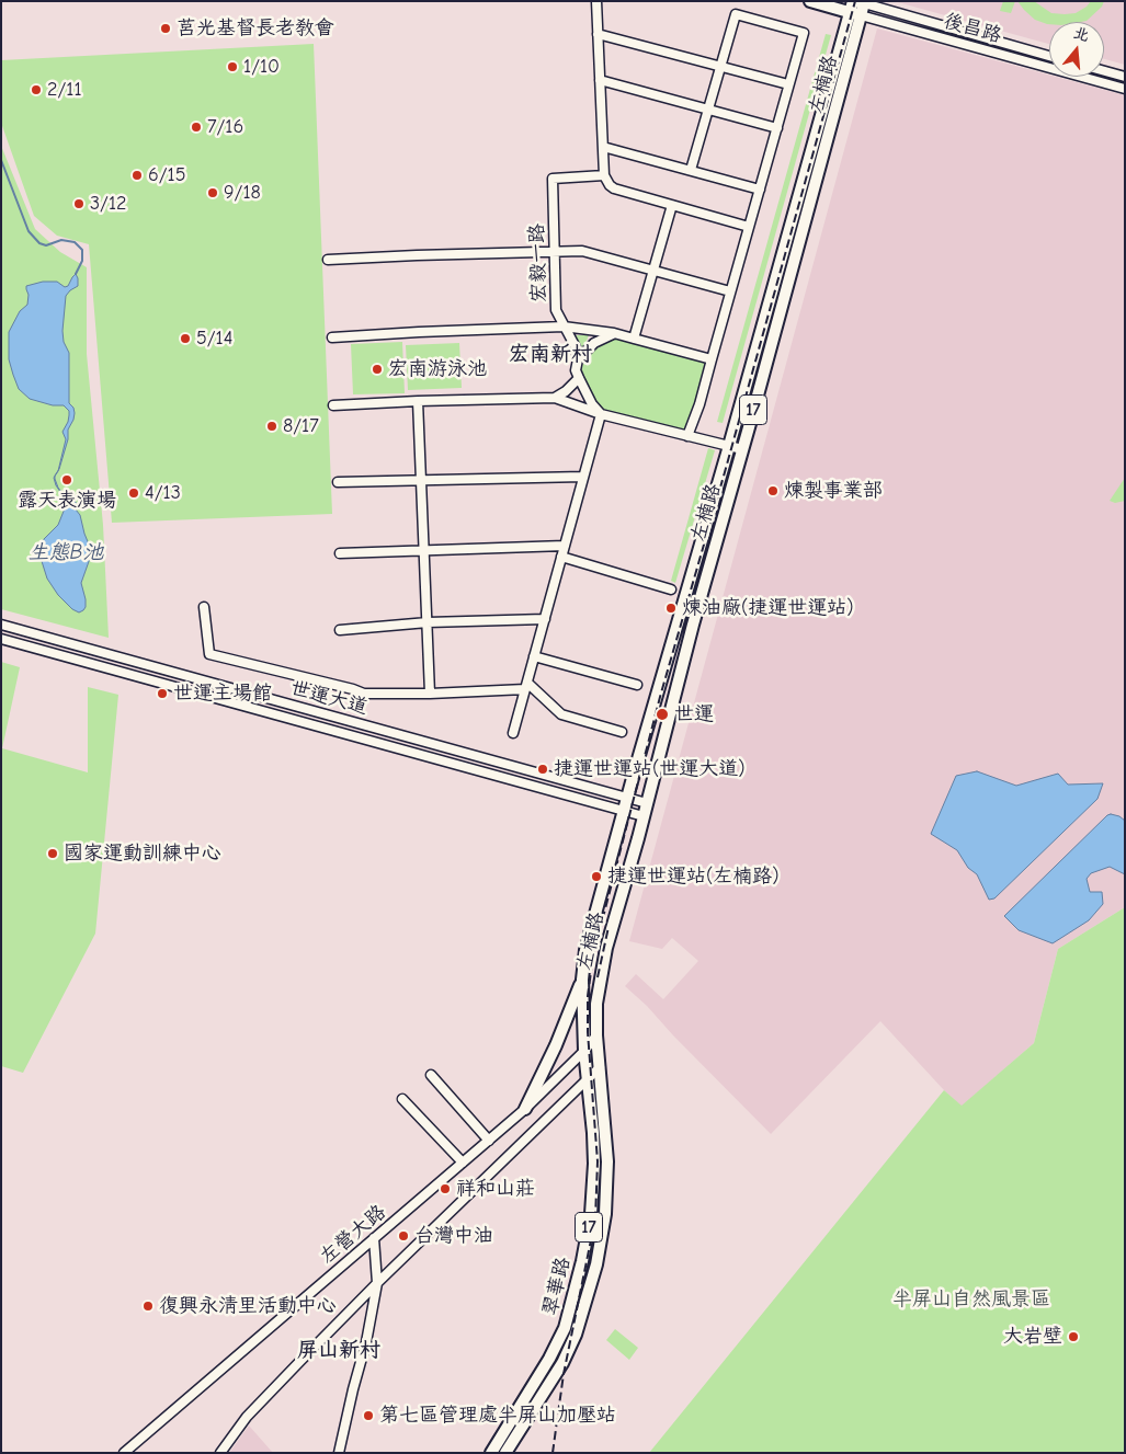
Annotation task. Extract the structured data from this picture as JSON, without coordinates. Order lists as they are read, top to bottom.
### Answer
{
  "streets": {
    "main road": [
      "後昌路",
      "左楠路",
      "17",
      "翠華路"
    ],
    "street": ["宏毅一路", "世運大道", "左營大路"]
  },
  "crossings": [
    ["後昌路", "左楠路"],
    ["左楠路", "世運大道"],
    ["左楠路", "左營大路"],
    ["左楠路", "翠華路"],
    ["左營大路", "翠華路"]
  ],
  "districts": ["宏南新村", "屏山新村"],
  "water": ["生態B池"],
  "parks": ["半屏山自然風景區"],
  "places": [
    "莒光基督長老教會",
    "1/10",
    "2/11",
    "7/16",
    "6/15",
    "9/18",
    "3/12",
    "5/14",
    "宏南游泳池",
    "8/17",
    "露天表演場",
    "煉製事業部",
    "4/13",
    "煉油廠(捷運世運站)",
    "世運主場館",
    "世運",
    "捷運世運站(世運大道)",
    "國家運動訓練中心",
    "捷運世運站(左楠路)",
    "祥和山莊",
    "台灣中油",
    "復興永清里活動中心",
    "大岩壁",
    "第七區管理處半屏山加壓站"
  ],
  "north": "top"
}
